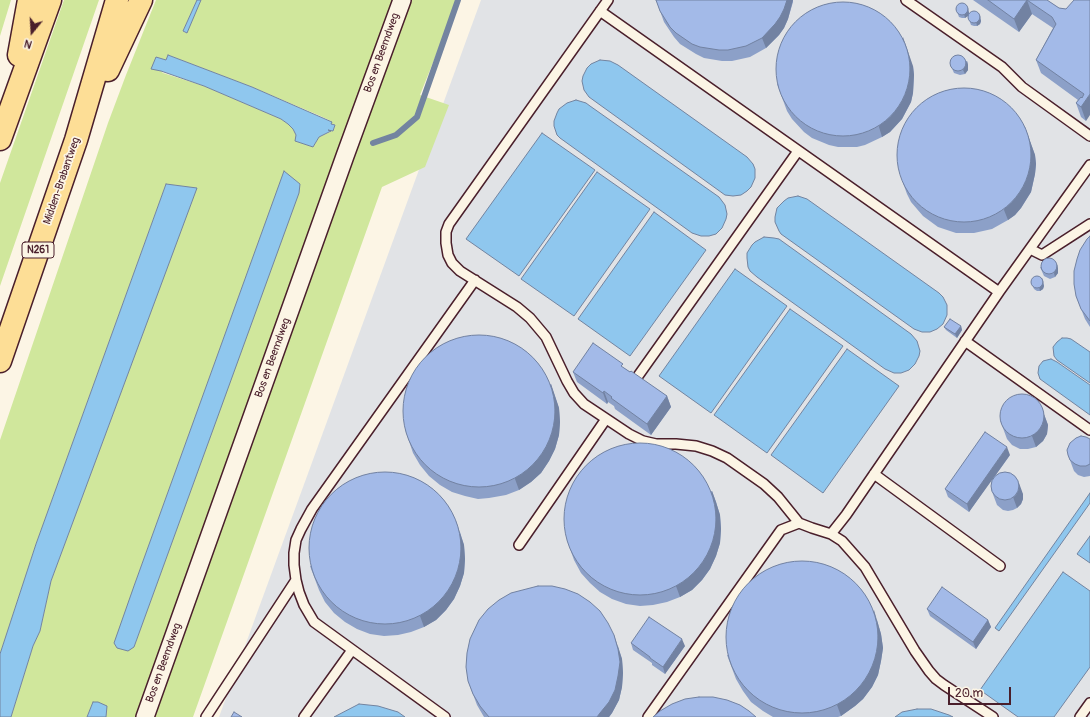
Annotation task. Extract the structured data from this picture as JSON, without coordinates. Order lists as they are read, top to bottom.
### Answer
{
  "streets": {
    "highway": ["Midden-Brabantweg", "N261"],
    "street": ["Bos en Beemdweg"]
  },
  "crossings": [
    ["Midden-Brabantweg", "N261"]
  ],
  "scale_bar": "20 m",
  "north": "bottom"
}
